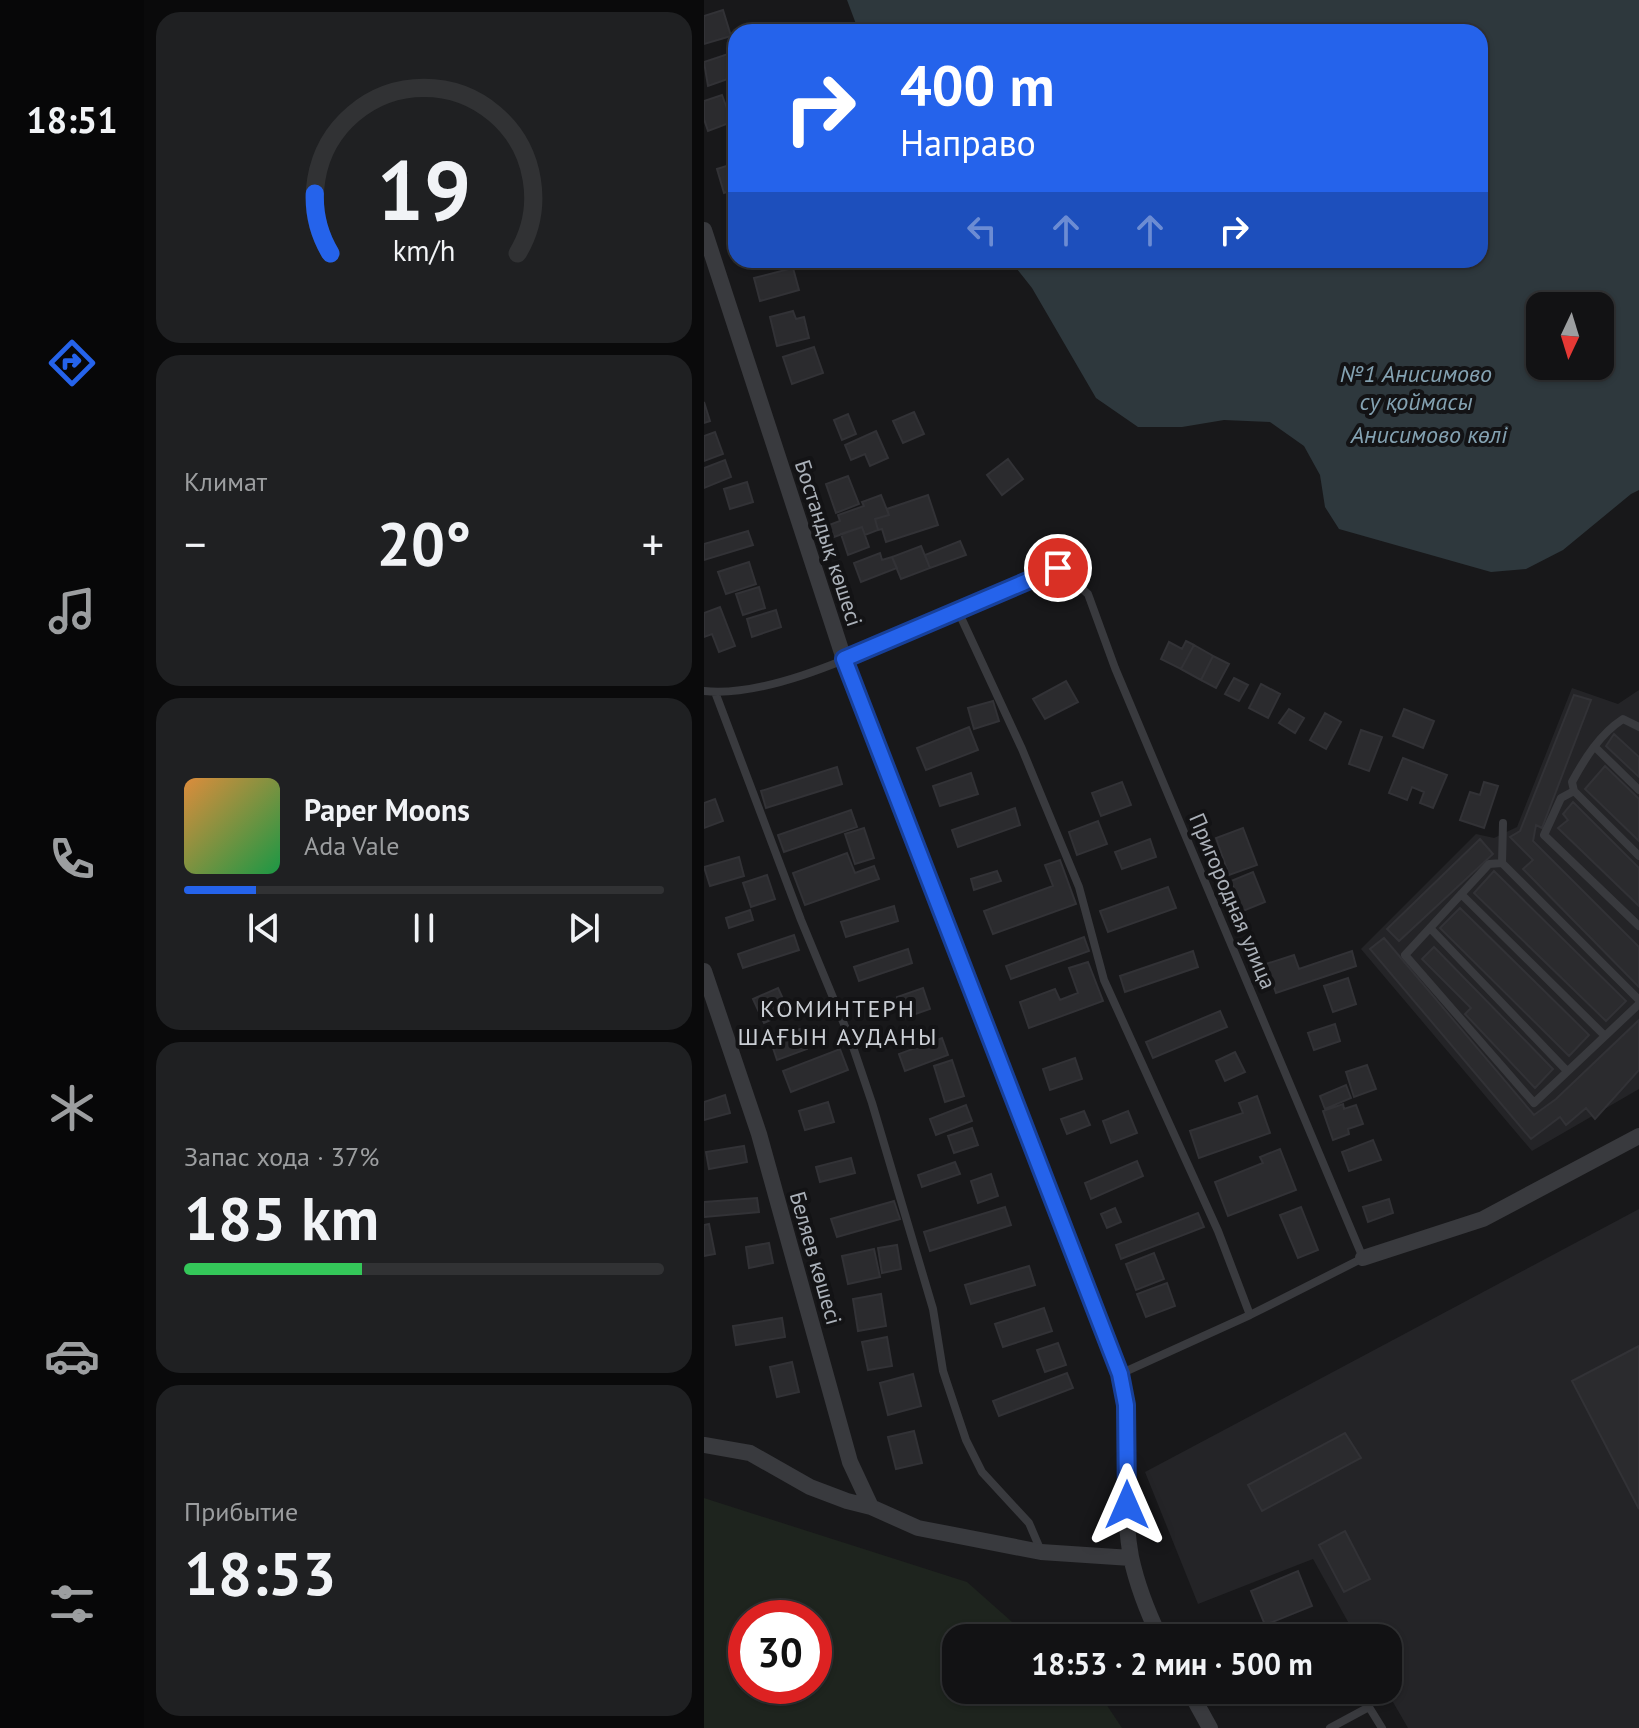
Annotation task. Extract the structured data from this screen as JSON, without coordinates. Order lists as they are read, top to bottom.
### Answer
{
  "streets": {
    "street": ["Бостандық көшесі", "Беляев көшесі"],
    "lane": ["Пригородная улица"]
  },
  "districts": ["КОМИНТЕРН ШАҒЫН АУДАНЫ"],
  "water": ["№1 Анисимово су қоймасы", "Анисимово көлі"],
  "north": "bottom",
  "page": {
    "tabs": "18:51",
    "turn": ["400 m", "Направо"],
    "tile": [
      "Климат",
      ["Запас хода · 37%", "185 km"],
      ["Прибытие", "18:53"]
    ],
    "heat": ["−", "20°", "+"],
    "song": ["Paper Moons", "Ada Vale"],
    "limit": "30",
    "trip": "18:53 · 2 мин · 500 m",
    "gauge": ["19", "km/h"]
  }
}
